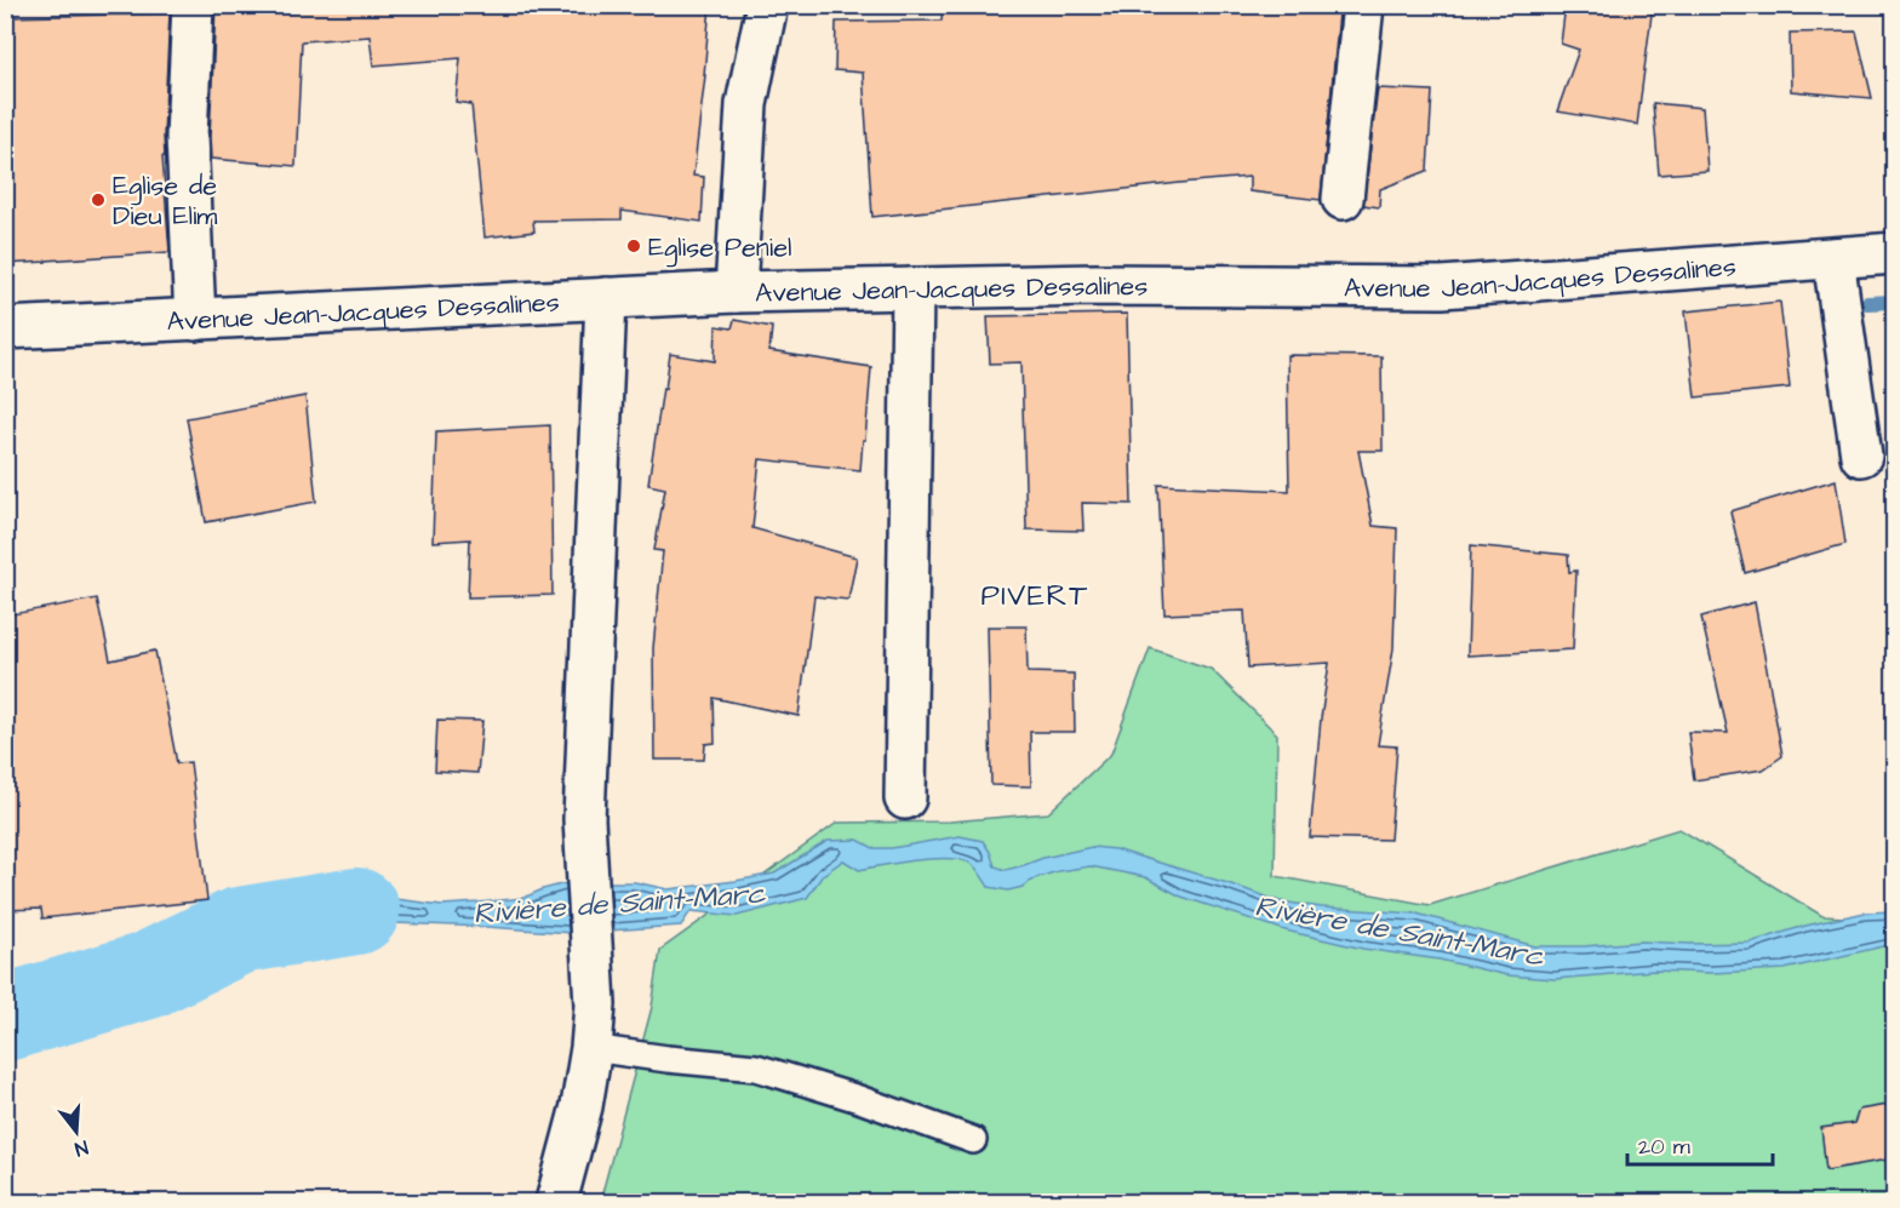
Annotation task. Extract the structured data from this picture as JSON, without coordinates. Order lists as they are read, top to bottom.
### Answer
{
  "streets": {
    "street": ["Avenue Jean-Jacques Dessalines"]
  },
  "districts": ["PIVERT"],
  "water": ["Rivière de Saint-Marc"],
  "places": ["Eglise de Dieu Elim", "Eglise Peniel"],
  "scale_bar": "20 m",
  "north": "bottom"
}
